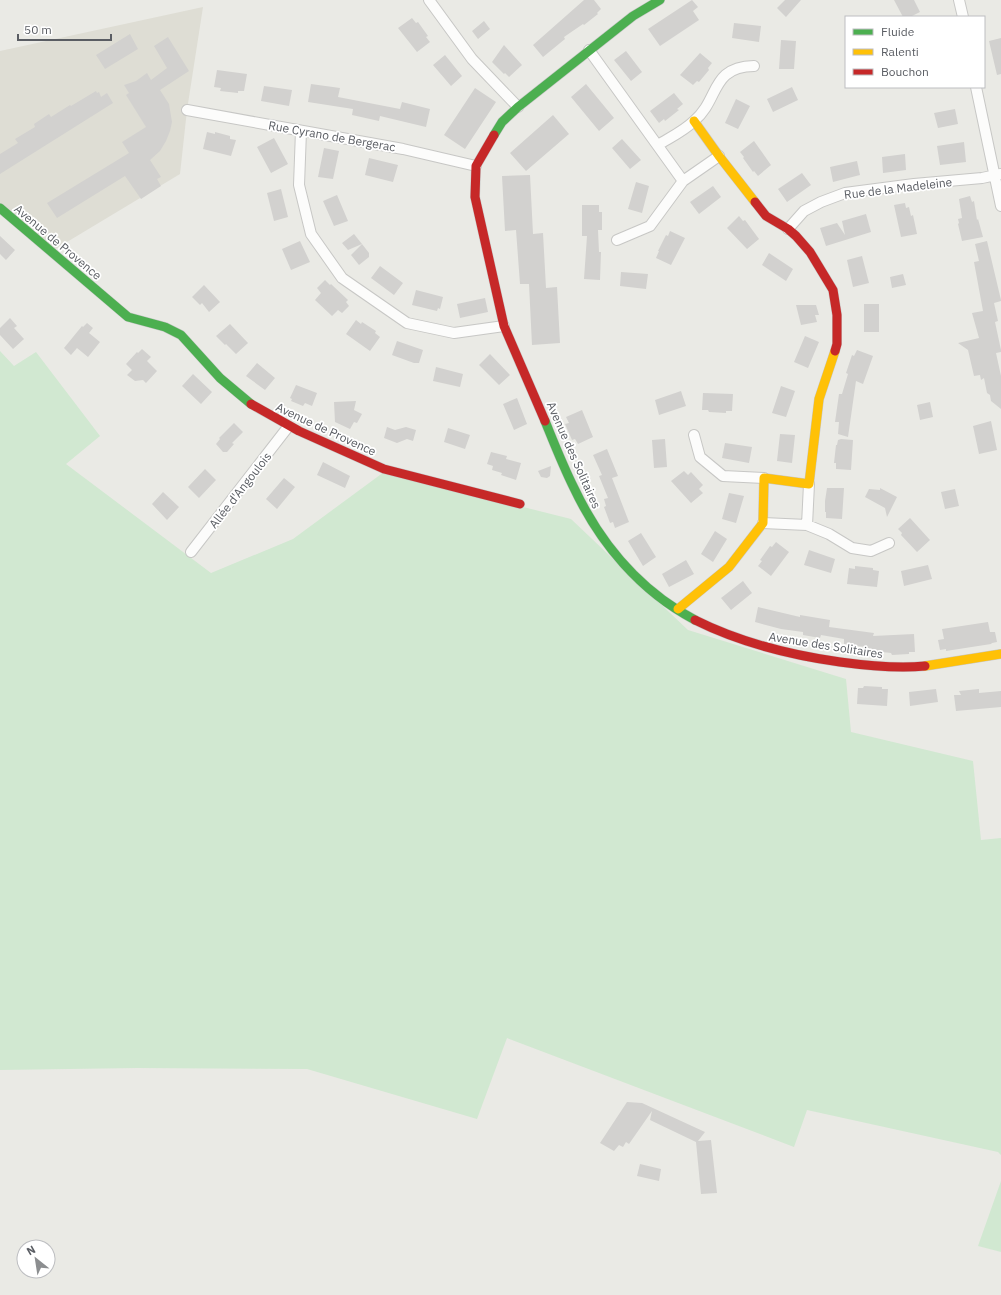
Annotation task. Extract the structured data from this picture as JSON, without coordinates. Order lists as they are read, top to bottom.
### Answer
{
  "streets": {
    "street": [
      "Rue Cyrano de Bergerac",
      "Rue de la Madeleine",
      "Avenue de Provence",
      "Avenue des Solitaires",
      "Allée d'Angoulois"
    ]
  },
  "crossings": [
    ["Rue Cyrano de Bergerac", "Avenue des Solitaires"],
    ["Avenue de Provence", "Allée d'Angoulois"]
  ],
  "legend": ["Fluide", "Ralenti", "Bouchon"],
  "scale_bar": "50 m",
  "north": "top left"
}
